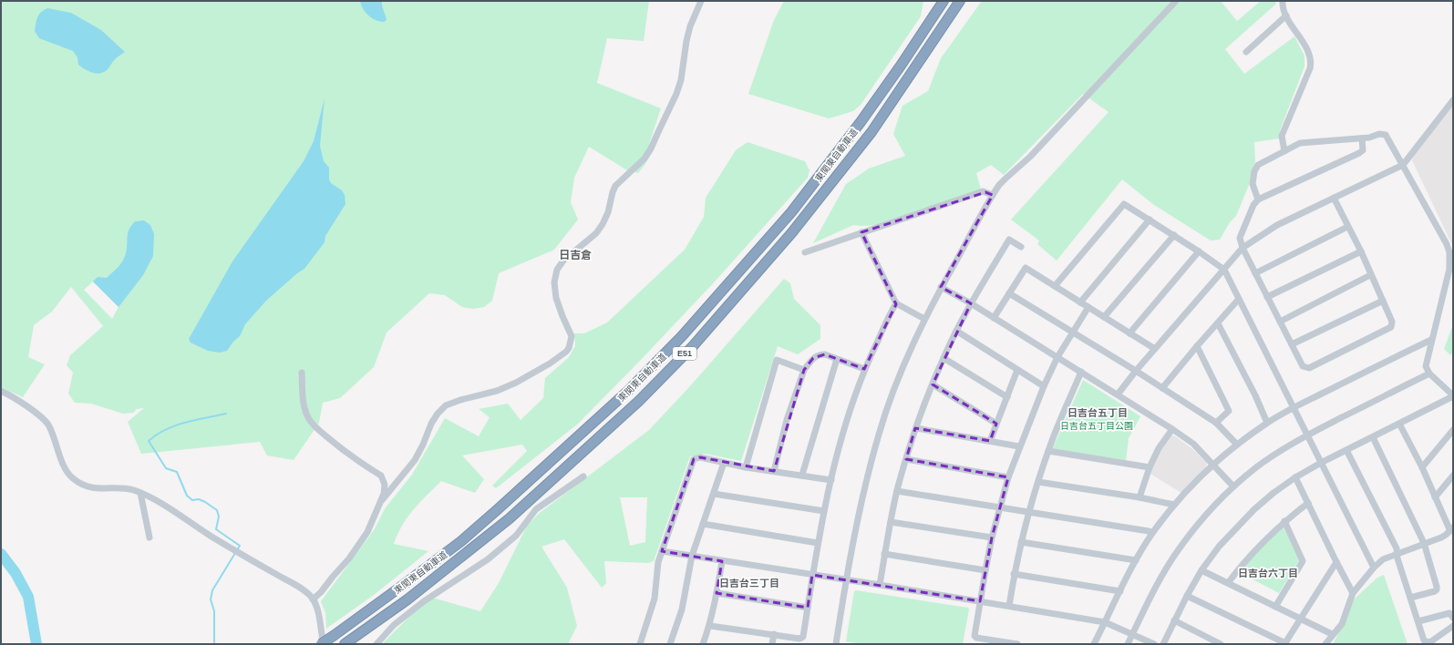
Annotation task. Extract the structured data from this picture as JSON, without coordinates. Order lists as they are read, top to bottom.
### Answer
{
  "streets": {
    "highway": ["東関東自動車道", "E51"]
  },
  "districts": [
    "日吉倉",
    "日吉台五丁目",
    "日吉台六丁目",
    "日吉台三丁目"
  ],
  "parks": ["日吉台五丁目公園"]
}
